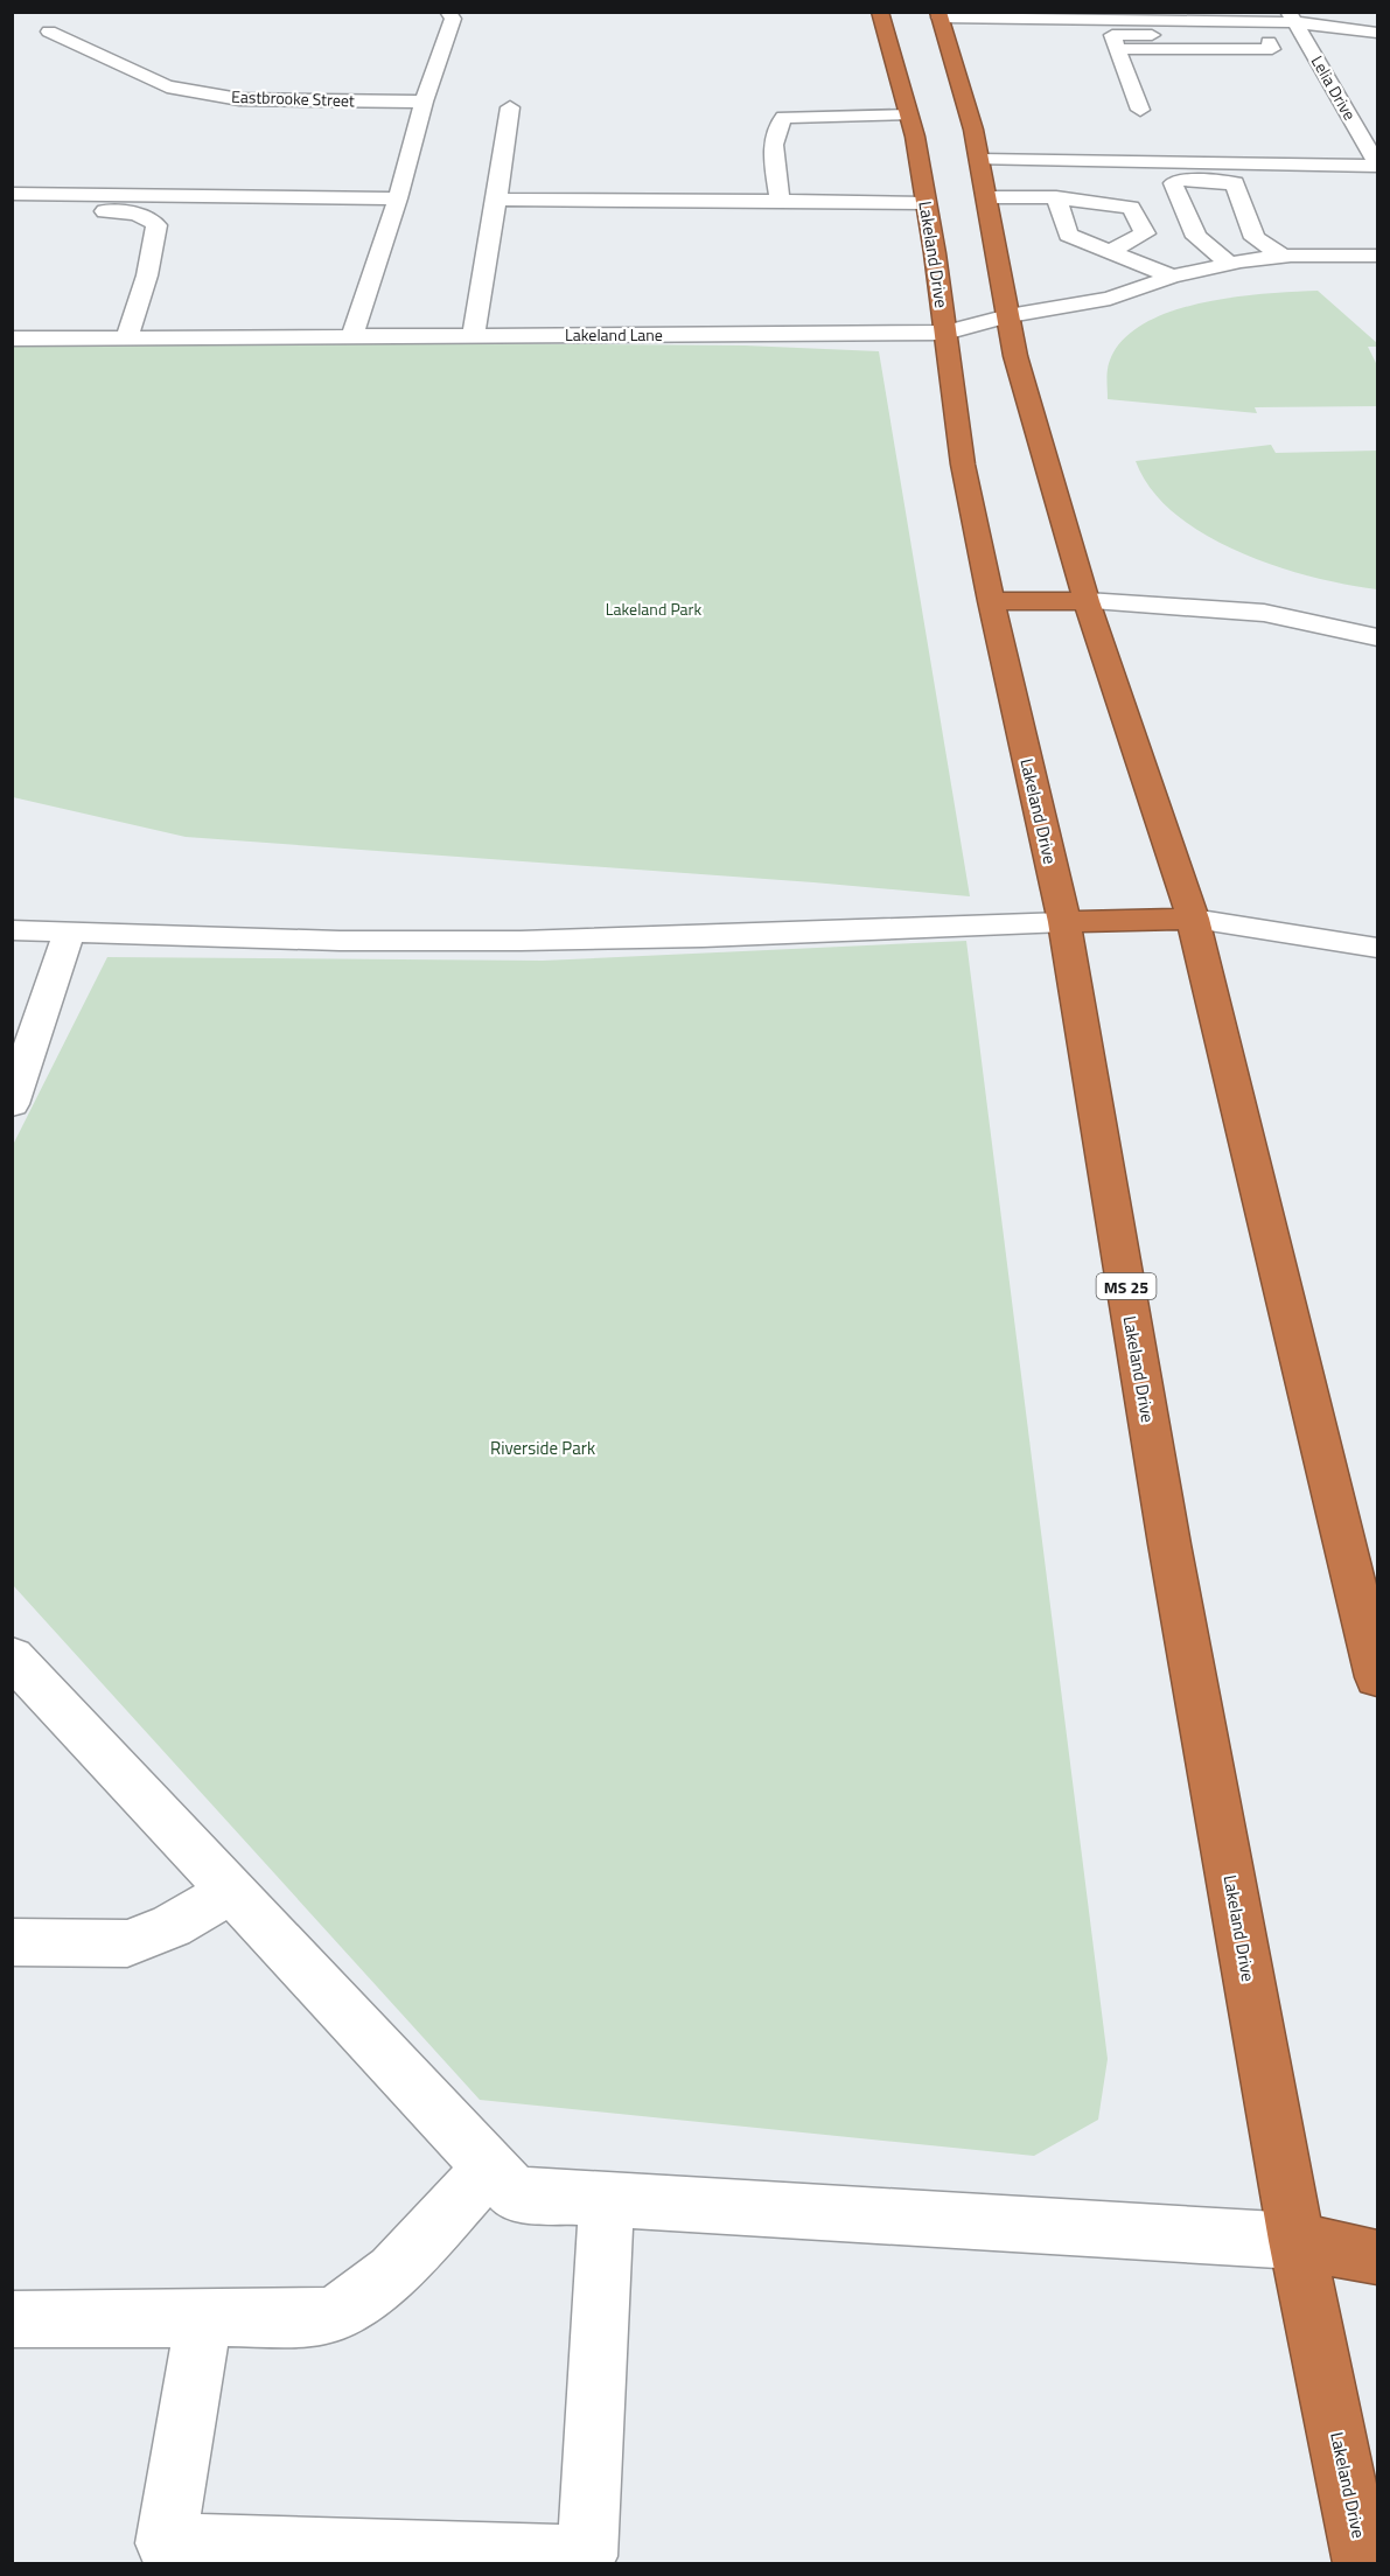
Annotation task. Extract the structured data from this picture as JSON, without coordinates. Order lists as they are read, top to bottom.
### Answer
{
  "streets": {
    "highway": ["Lakeland Drive", "MS 25"],
    "street": ["Lelia Drive", "Eastbrooke Street", "Lakeland Lane"]
  },
  "crossings": [
    ["Lakeland Drive", "Lakeland Lane"]
  ],
  "parks": ["Lakeland Park", "Riverside Park"]
}
